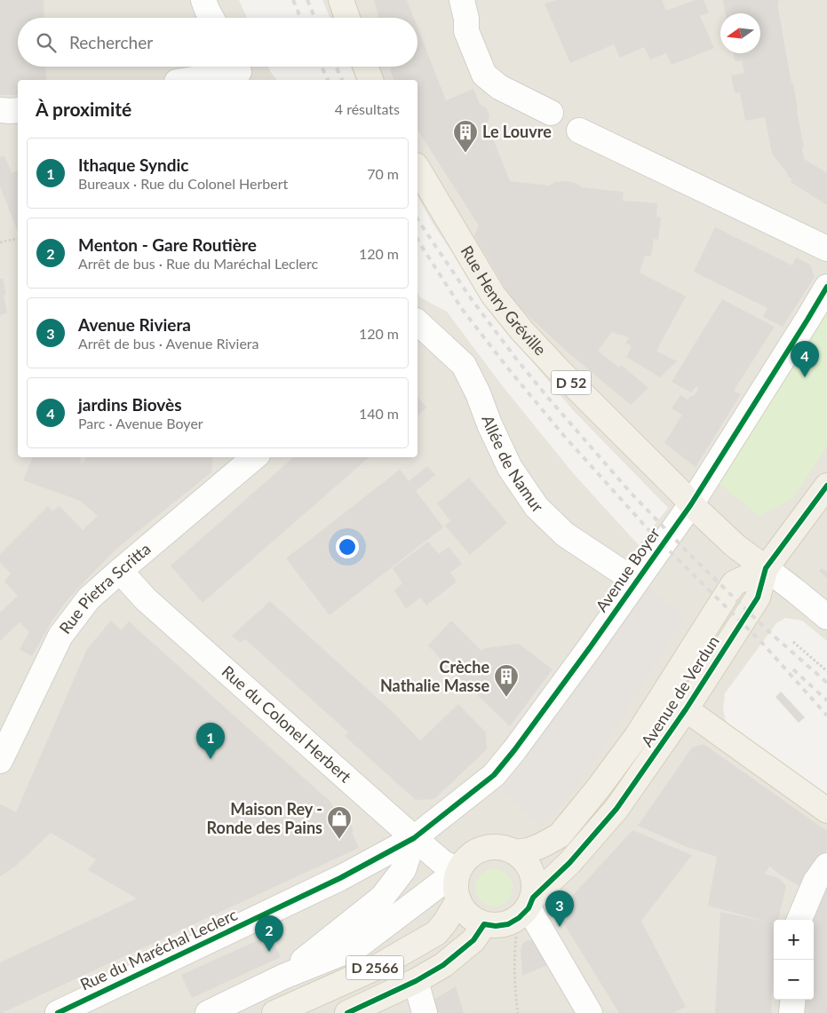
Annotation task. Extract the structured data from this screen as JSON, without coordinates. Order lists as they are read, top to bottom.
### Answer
{
  "streets": {
    "main road": [
      "Rue Henry Gréville",
      "D 52",
      "Avenue de Verdun",
      "D 2566"
    ],
    "street": [
      "Allée de Namur",
      "Avenue Boyer",
      "Rue Pietra Scritta",
      "Rue du Colonel Herbert",
      "Rue du Maréchal Leclerc"
    ]
  },
  "crossings": [
    ["Rue Henry Gréville", "Avenue Boyer"],
    ["Rue Henry Gréville", "Avenue de Verdun"],
    ["Allée de Namur", "Avenue Boyer"],
    ["Avenue Boyer", "Rue du Colonel Herbert"],
    ["Avenue Boyer", "Rue du Maréchal Leclerc"],
    ["Rue Pietra Scritta", "Rue du Colonel Herbert"],
    ["Avenue de Verdun", "Rue du Colonel Herbert"],
    ["Avenue de Verdun", "D 2566"],
    ["Rue du Colonel Herbert", "Rue du Maréchal Leclerc"],
    ["Rue du Colonel Herbert", "D 2566"]
  ],
  "places": {
    "building": ["Le Louvre", "Crèche Nathalie Masse"],
    "shop": ["Maison Rey - Ronde des Pains"]
  },
  "north": "left",
  "page": {
    "search": "Rechercher",
    "heading": ["À proximité", "4 résultats"],
    "list": [
      {
        "mark": "1",
        "name": "Ithaque Syndic",
        "note": "Bureaux · Rue du Colonel Herbert",
        "value": "70 m"
      },
      {
        "mark": "2",
        "name": "Menton - Gare Routière",
        "note": "Arrêt de bus · Rue du Maréchal Leclerc",
        "value": "120 m"
      },
      {
        "mark": "3",
        "name": "Avenue Riviera",
        "note": "Arrêt de bus · Avenue Riviera",
        "value": "120 m"
      },
      {
        "mark": "4",
        "name": "jardins Biovès",
        "note": "Parc · Avenue Boyer",
        "value": "140 m"
      }
    ],
    "pins": [
      "4",
      "1",
      "3",
      "2"
    ],
    "map_buttons": ["+", "−"]
  }
}
